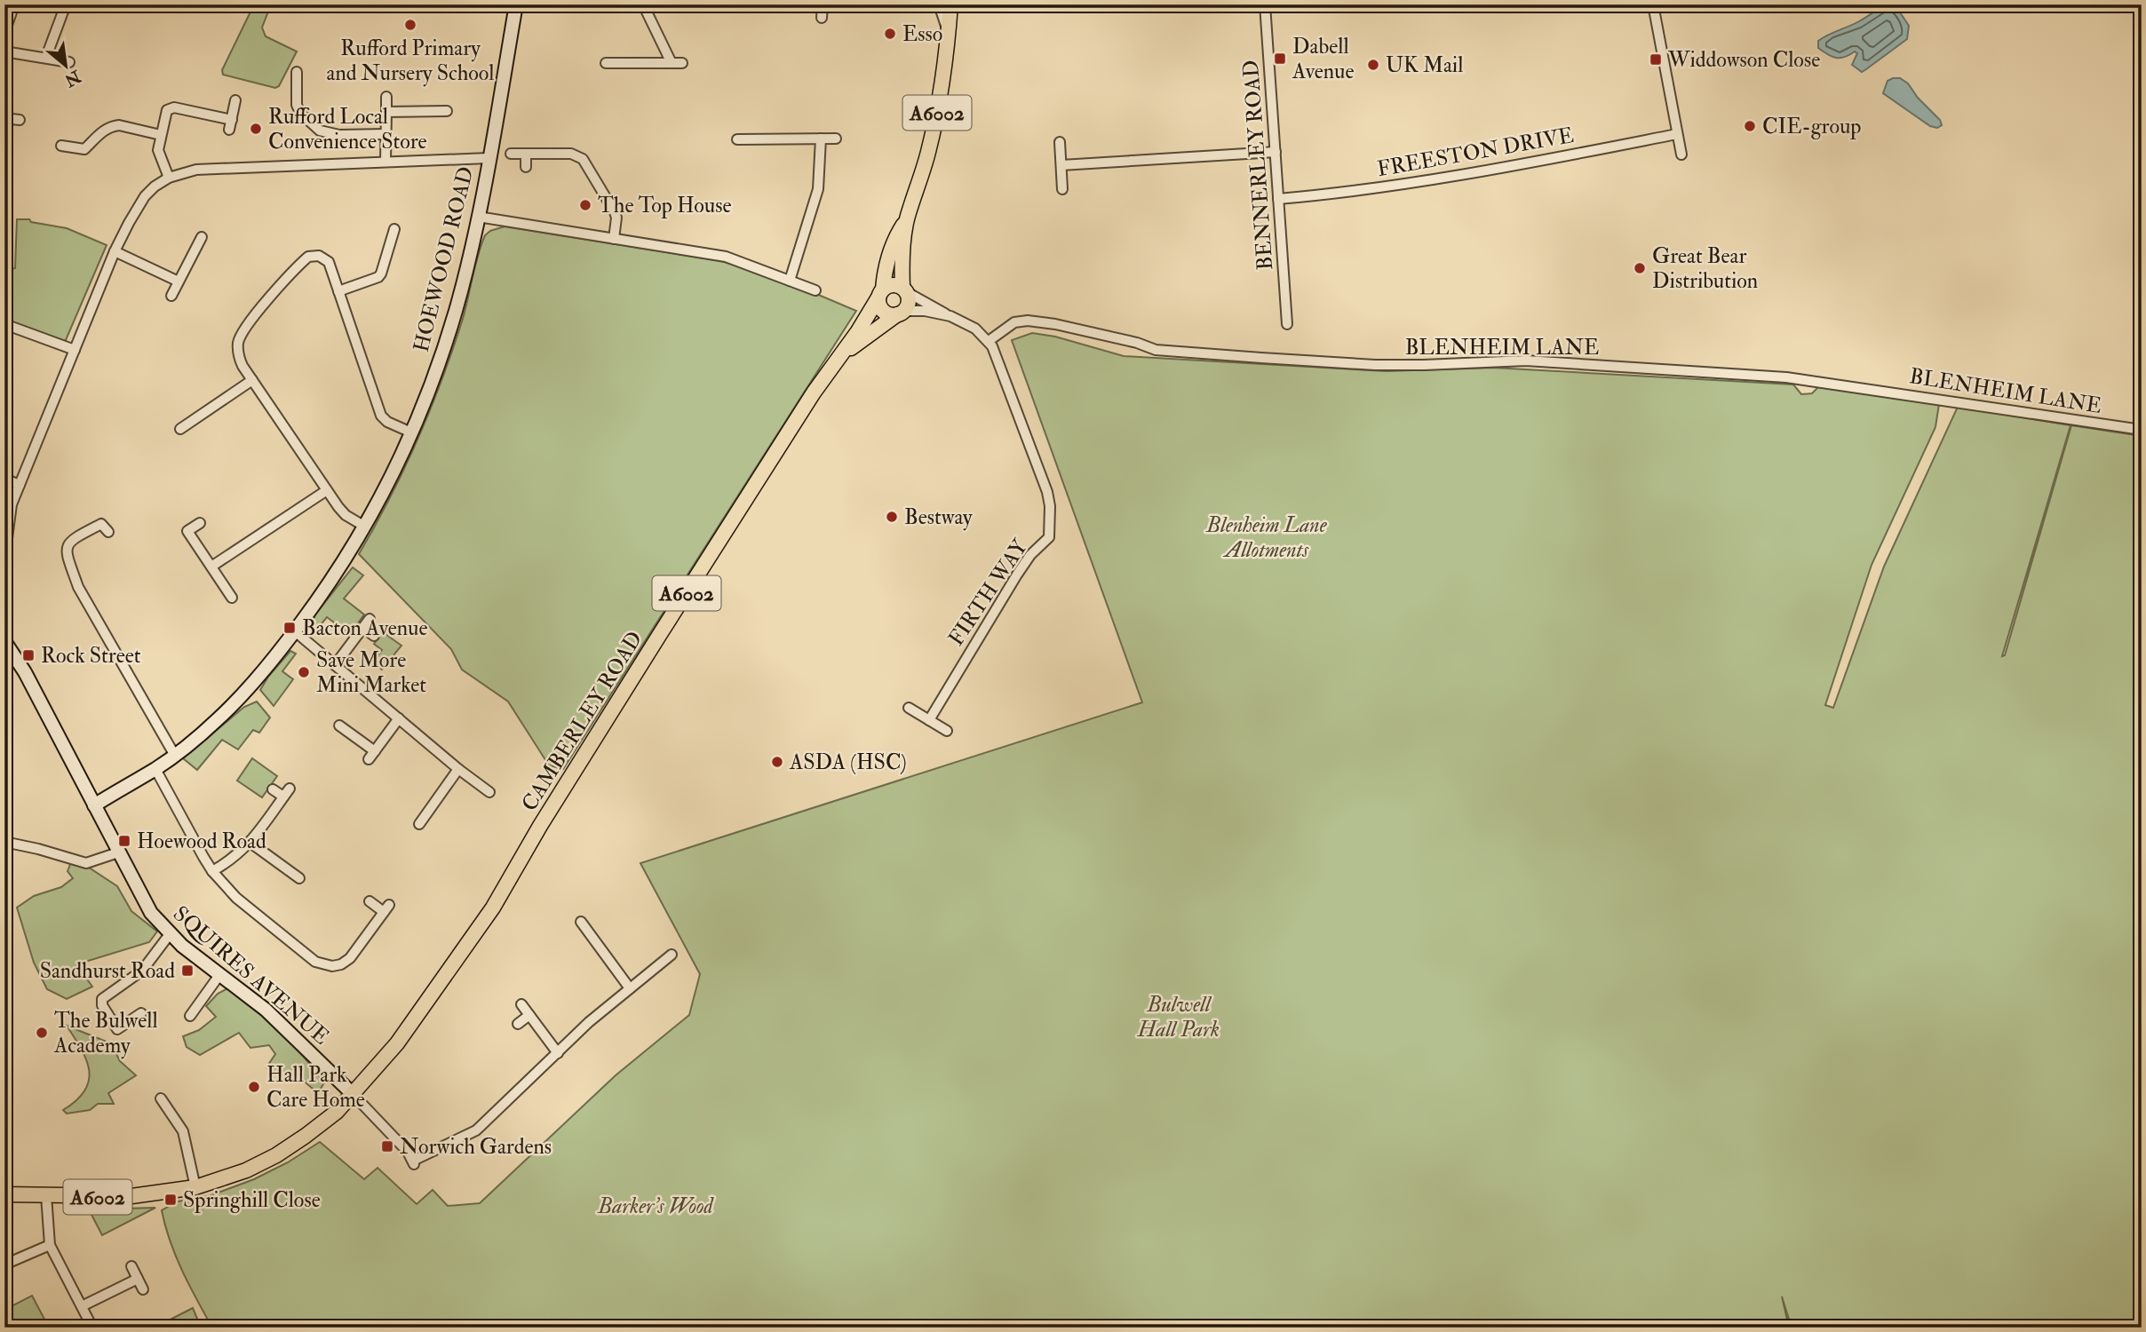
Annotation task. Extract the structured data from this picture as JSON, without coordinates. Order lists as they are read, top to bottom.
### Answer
{
  "streets": {
    "main road": ["A6002", "CAMBERLEY ROAD"],
    "street": [
      "FREESTON DRIVE",
      "BENNERLEY ROAD",
      "HOEWOOD ROAD",
      "BLENHEIM LANE",
      "FIRTH WAY",
      "SQUIRES AVENUE"
    ]
  },
  "crossings": [
    ["A6002", "CAMBERLEY ROAD"],
    ["A6002", "SQUIRES AVENUE"],
    ["FREESTON DRIVE", "BENNERLEY ROAD"],
    ["HOEWOOD ROAD", "SQUIRES AVENUE"],
    ["BLENHEIM LANE", "FIRTH WAY"],
    ["CAMBERLEY ROAD", "SQUIRES AVENUE"]
  ],
  "parks": ["Blenheim Lane Allotments", "Bulwell Hall Park", "Barker's Wood"],
  "places": {
    "other": [
      "Rufford Primary and Nursery School",
      "Esso",
      "UK Mail",
      "CIE-group",
      "Rufford Local Convenience Store",
      "The Top House",
      "Great Bear Distribution",
      "Bestway",
      "Save More Mini Market",
      "ASDA (HSC)",
      "The Bulwell Academy",
      "Hall Park Care Home"
    ],
    "transit": [
      "Dabell Avenue",
      "Widdowson Close",
      "Bacton Avenue",
      "Rock Street",
      "Hoewood Road",
      "Sandhurst Road",
      "Norwich Gardens",
      "Springhill Close"
    ]
  },
  "north": "bottom right"
}
